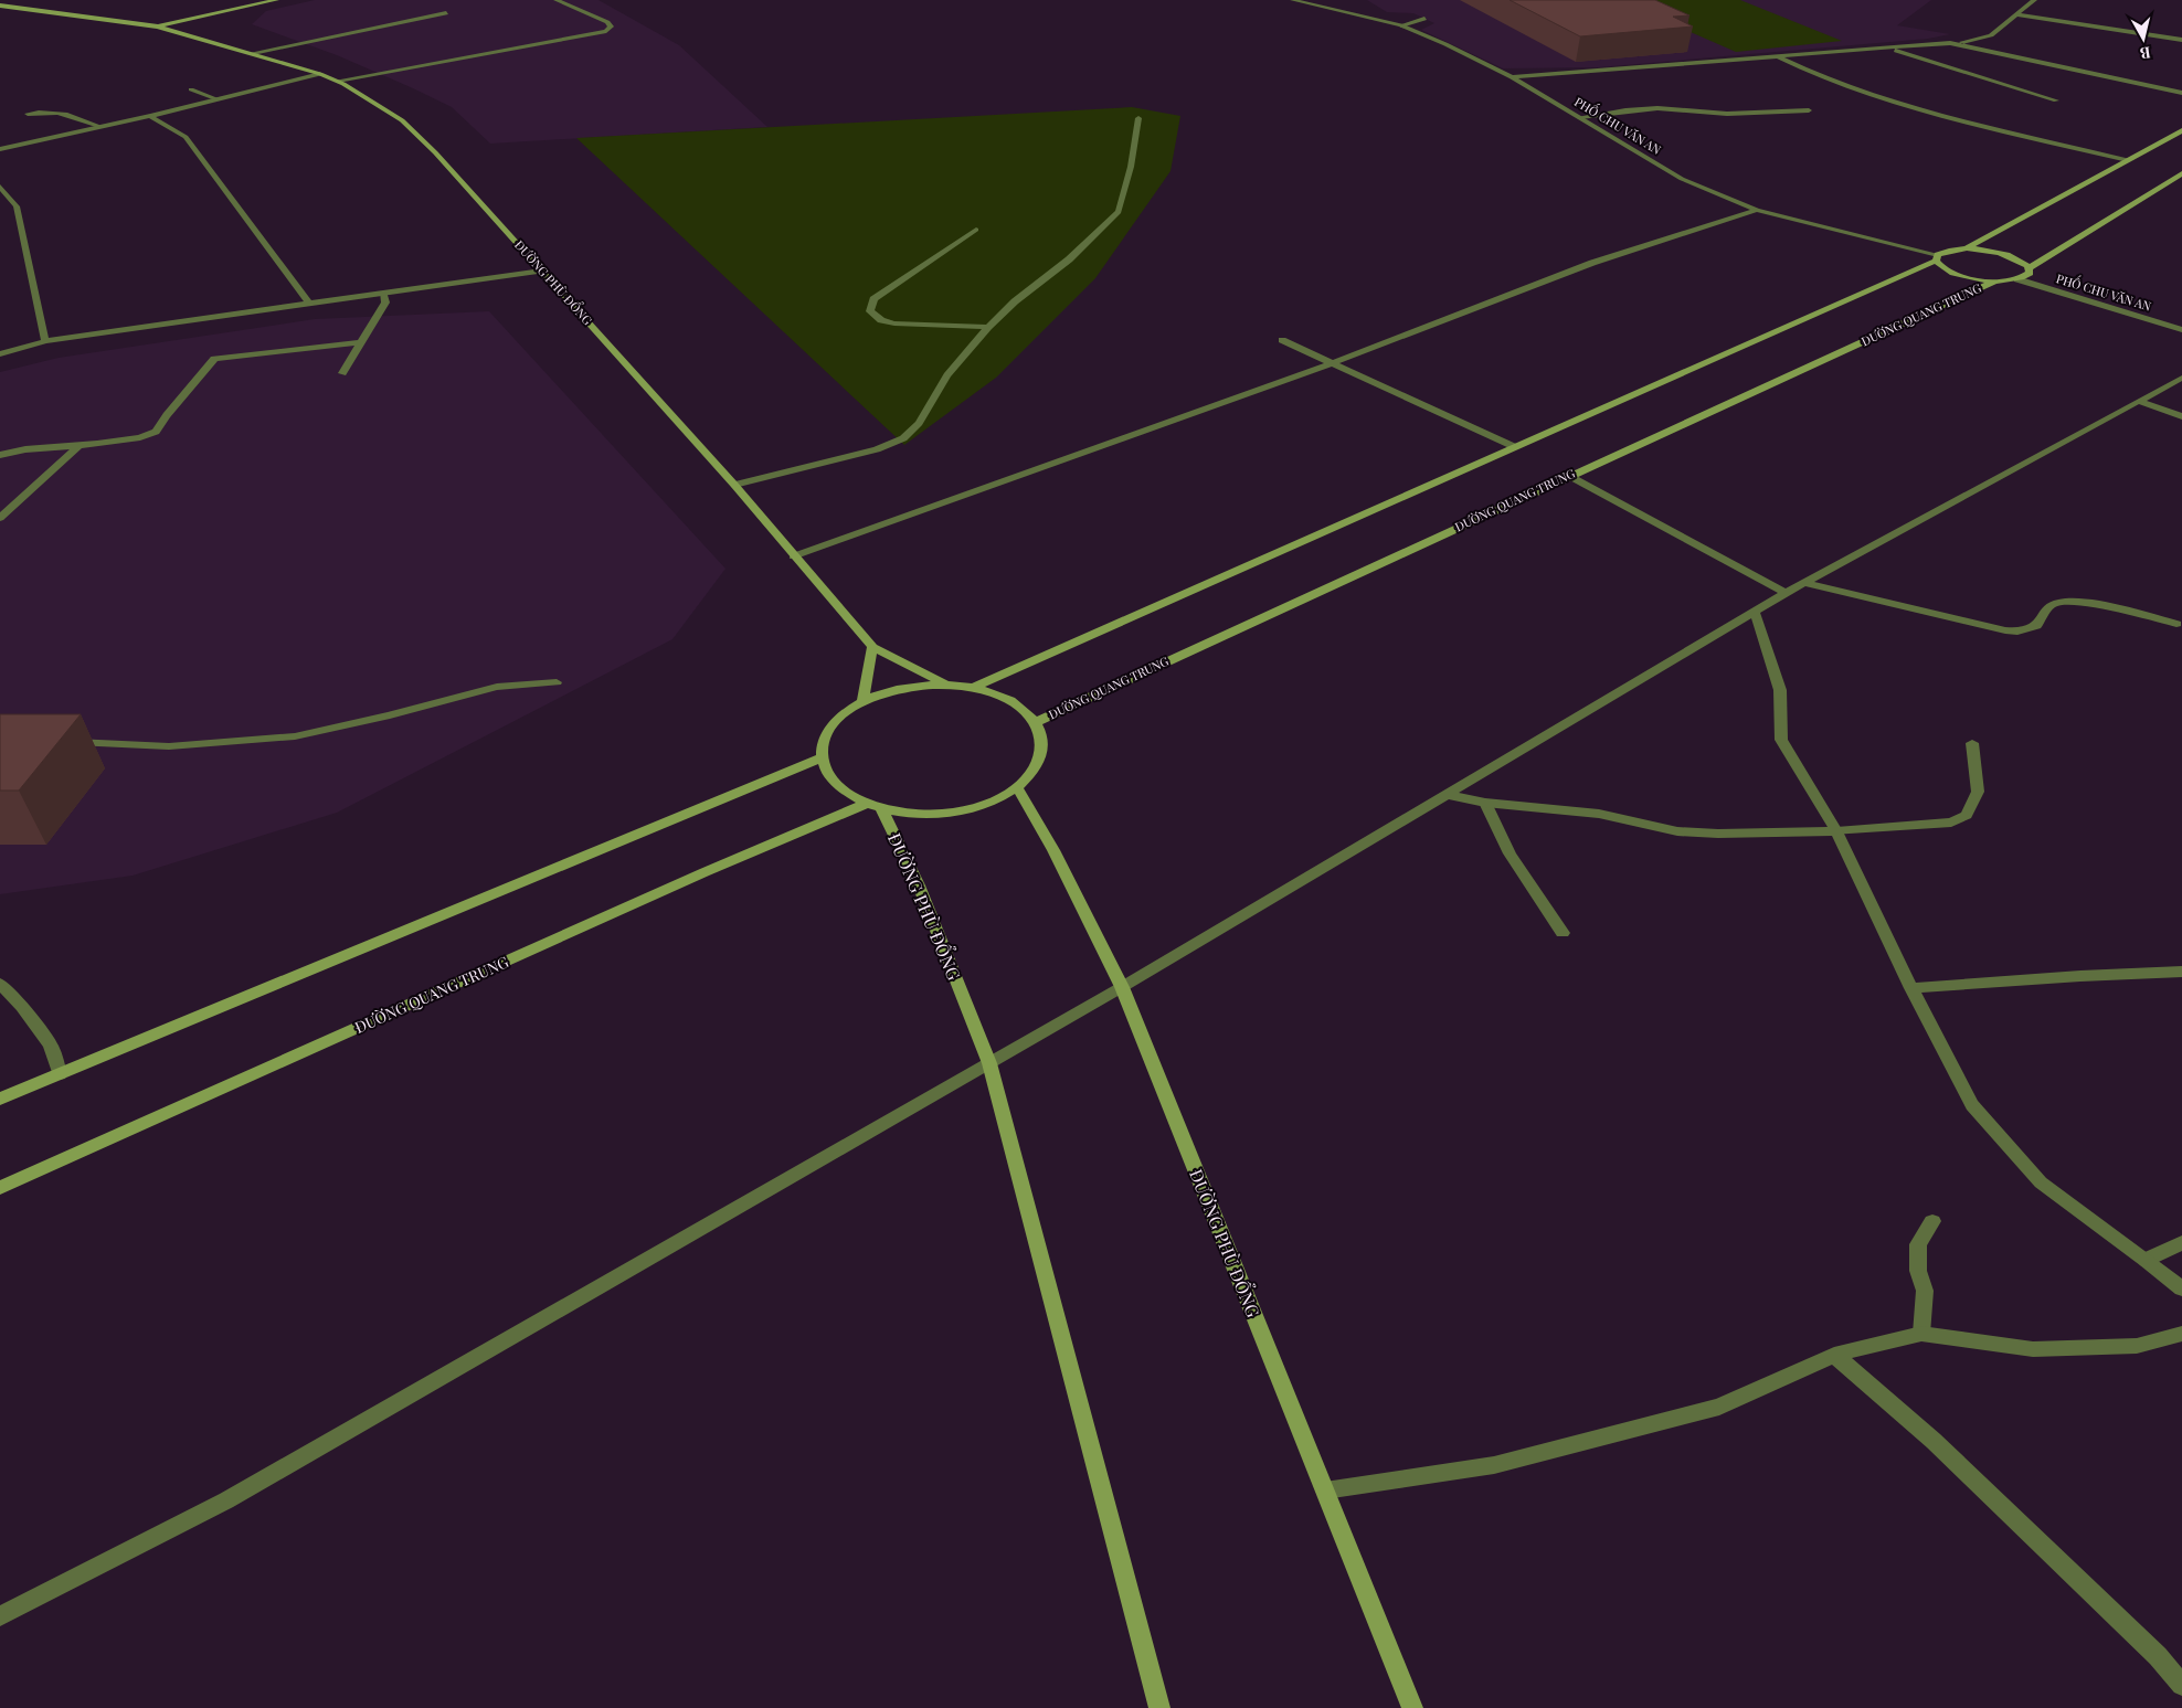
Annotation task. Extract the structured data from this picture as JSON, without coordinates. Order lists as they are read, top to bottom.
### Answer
{
  "streets": {
    "main road": ["ĐƯỜNG PHÙ ĐỔNG", "ĐƯỜNG QUANG TRUNG"],
    "street": ["PHỐ CHU VĂN AN"]
  },
  "crossings": [
    ["ĐƯỜNG PHÙ ĐỔNG", "ĐƯỜNG QUANG TRUNG"]
  ],
  "north": "bottom"
}
